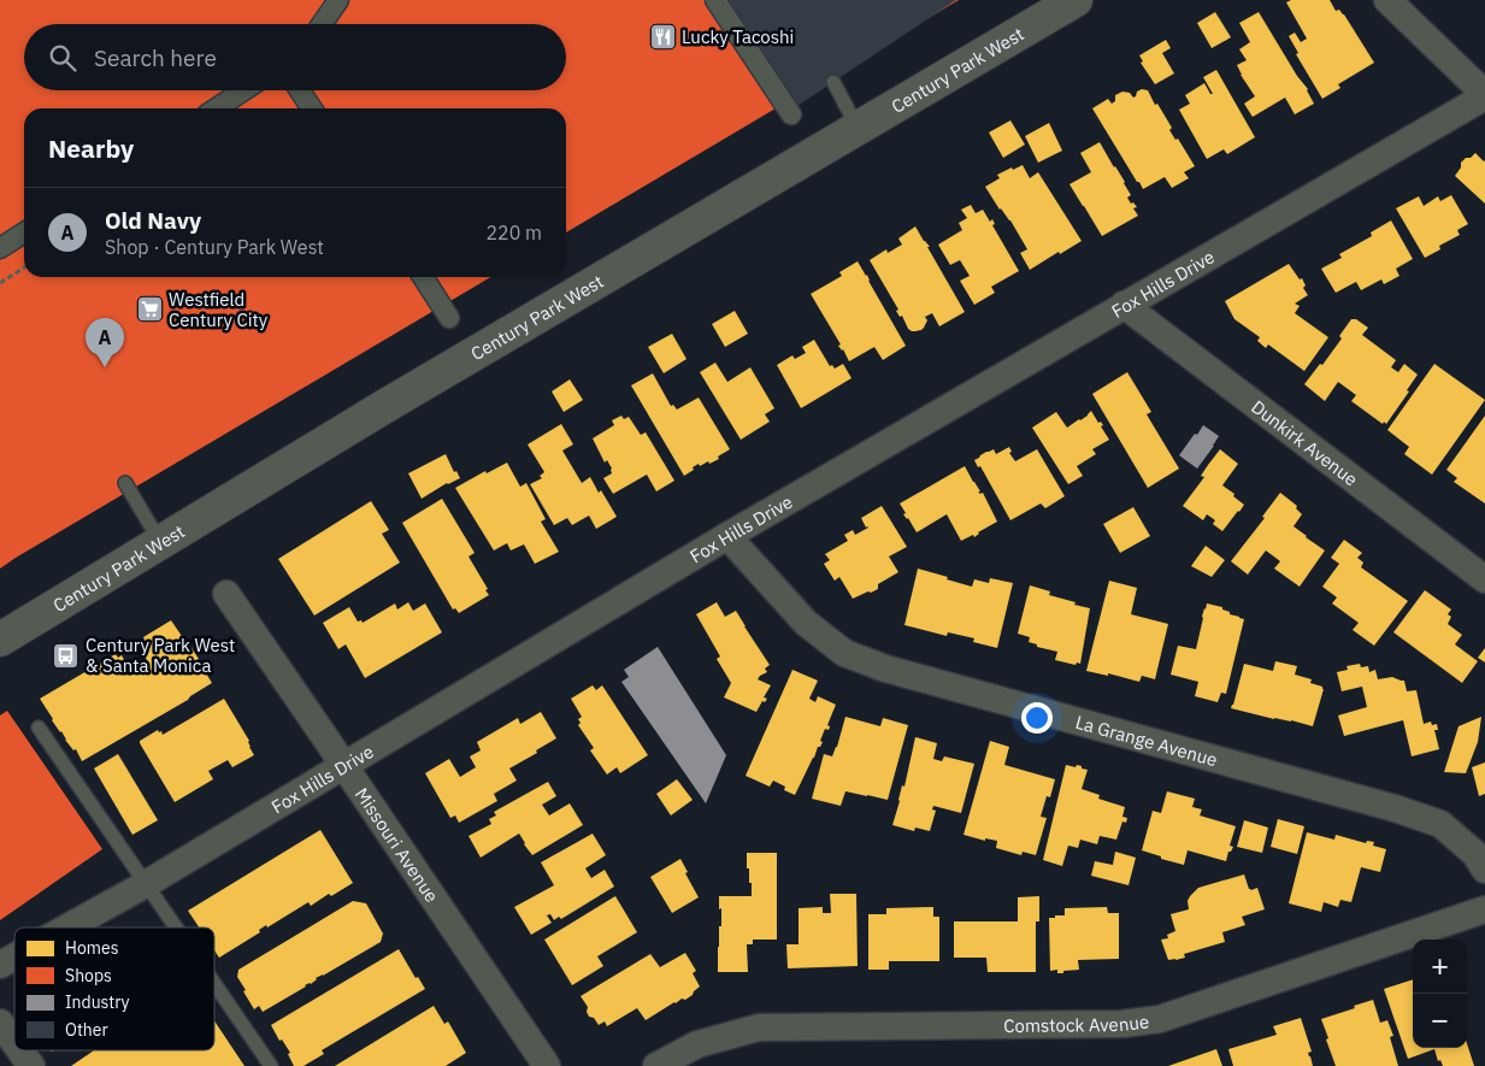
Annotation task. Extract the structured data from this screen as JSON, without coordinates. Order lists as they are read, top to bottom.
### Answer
{
  "streets": {
    "main road": ["Century Park West"],
    "street": [
      "Fox Hills Drive",
      "Dunkirk Avenue",
      "La Grange Avenue",
      "Missouri Avenue",
      "Comstock Avenue"
    ]
  },
  "crossings": [
    ["Fox Hills Drive", "Dunkirk Avenue"],
    ["Fox Hills Drive", "La Grange Avenue"],
    ["Fox Hills Drive", "Missouri Avenue"]
  ],
  "places": {
    "restaurant": ["Lucky Tacoshi"],
    "supermarket": ["Westfield Century City"],
    "bus stop": ["Century Park West & Santa Monica"]
  },
  "legend": [
    "Homes",
    "Shops",
    "Industry",
    "Other"
  ],
  "page": {
    "search": "Search here",
    "heading": "Nearby",
    "list": [
      {
        "mark": "A",
        "name": "Old Navy",
        "note": "Shop · Century Park West",
        "value": "220 m"
      }
    ],
    "pins": "A",
    "map_buttons": ["+", "−"]
  }
}
